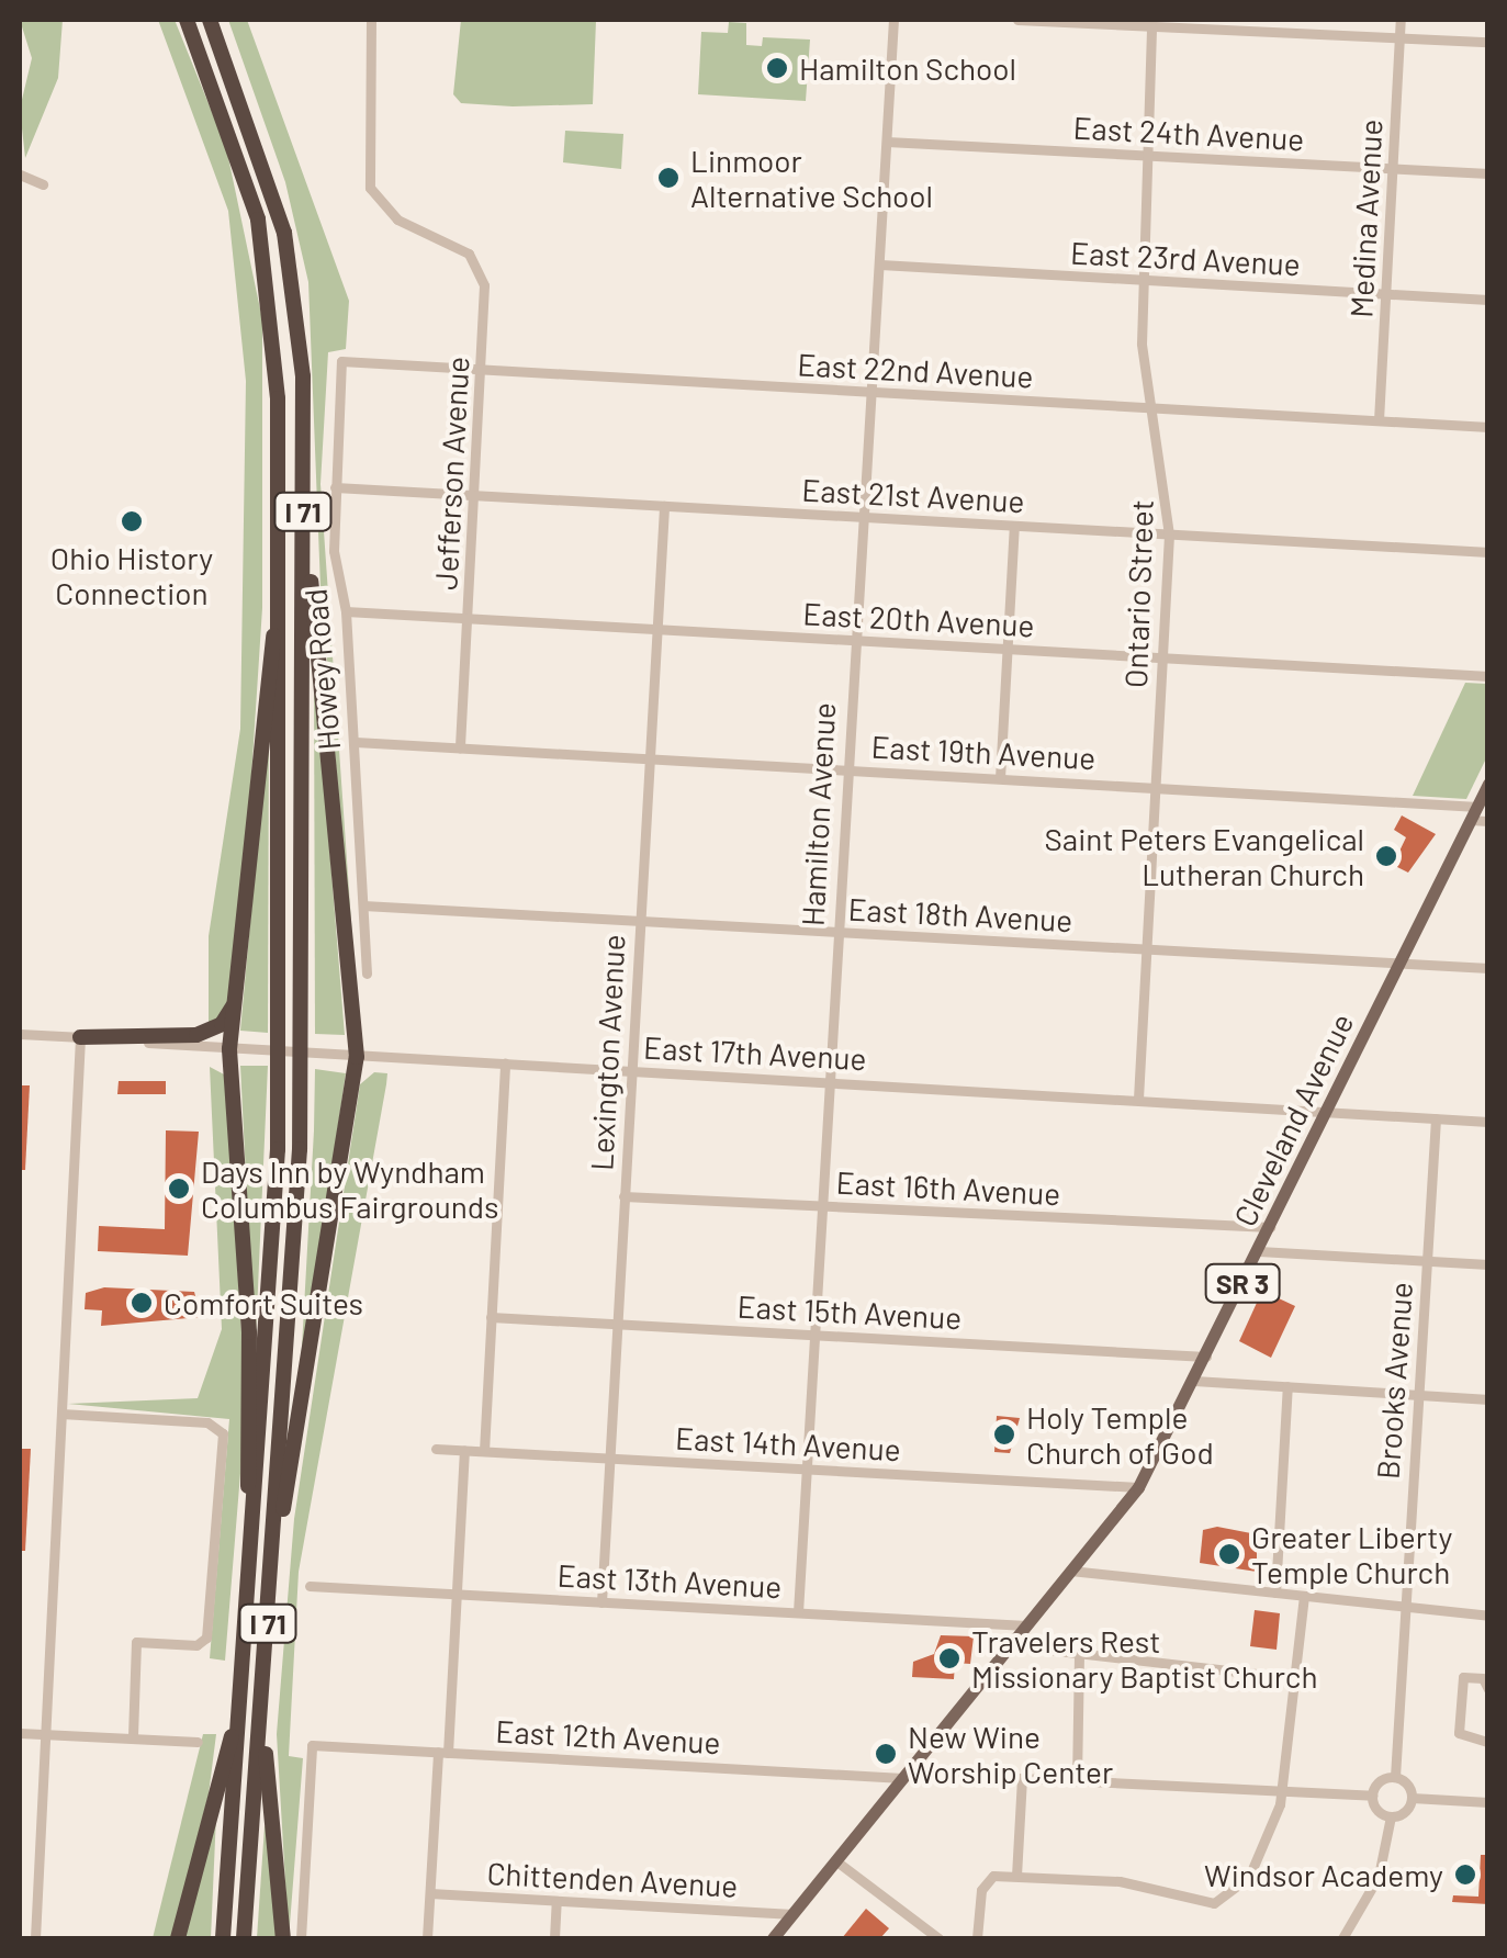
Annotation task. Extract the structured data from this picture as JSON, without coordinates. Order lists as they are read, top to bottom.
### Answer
{
  "streets": {
    "highway": ["I 71"],
    "main road": ["Cleveland Avenue", "SR 3"],
    "street": [
      "East 24th Avenue",
      "Medina Avenue",
      "East 23rd Avenue",
      "East 22nd Avenue",
      "Jefferson Avenue",
      "East 21st Avenue",
      "Ontario Street",
      "East 20th Avenue",
      "Howey Road",
      "East 19th Avenue",
      "Hamilton Avenue",
      "East 18th Avenue",
      "Lexington Avenue",
      "East 17th Avenue",
      "East 16th Avenue",
      "East 15th Avenue",
      "Brooks Avenue",
      "East 14th Avenue",
      "East 13th Avenue",
      "East 12th Avenue",
      "Chittenden Avenue"
    ]
  },
  "crossings": [
    ["East 24th Avenue", "Medina Avenue"],
    ["East 24th Avenue", "Ontario Street"],
    ["East 24th Avenue", "Hamilton Avenue"],
    ["Medina Avenue", "East 23rd Avenue"],
    ["Medina Avenue", "East 22nd Avenue"],
    ["East 23rd Avenue", "Ontario Street"],
    ["East 23rd Avenue", "Hamilton Avenue"],
    ["East 22nd Avenue", "Jefferson Avenue"],
    ["East 22nd Avenue", "Ontario Street"],
    ["East 22nd Avenue", "Howey Road"],
    ["East 22nd Avenue", "Hamilton Avenue"],
    ["Jefferson Avenue", "East 21st Avenue"],
    ["Jefferson Avenue", "East 20th Avenue"],
    ["Jefferson Avenue", "East 19th Avenue"],
    ["East 21st Avenue", "Ontario Street"],
    ["East 21st Avenue", "Howey Road"],
    ["East 21st Avenue", "Hamilton Avenue"],
    ["East 21st Avenue", "Lexington Avenue"],
    ["Ontario Street", "East 20th Avenue"],
    ["Ontario Street", "East 19th Avenue"],
    ["Ontario Street", "East 18th Avenue"],
    ["Ontario Street", "East 17th Avenue"],
    ["East 20th Avenue", "Howey Road"],
    ["East 20th Avenue", "Hamilton Avenue"],
    ["East 20th Avenue", "Lexington Avenue"],
    ["Howey Road", "East 19th Avenue"],
    ["Howey Road", "East 18th Avenue"],
    ["East 19th Avenue", "Hamilton Avenue"],
    ["East 19th Avenue", "Lexington Avenue"],
    ["East 19th Avenue", "Cleveland Avenue"],
    ["Hamilton Avenue", "East 18th Avenue"],
    ["Hamilton Avenue", "East 17th Avenue"],
    ["Hamilton Avenue", "East 16th Avenue"],
    ["Hamilton Avenue", "East 15th Avenue"],
    ["Hamilton Avenue", "East 14th Avenue"],
    ["Hamilton Avenue", "East 13th Avenue"],
    ["East 18th Avenue", "Lexington Avenue"],
    ["East 18th Avenue", "Cleveland Avenue"],
    ["Lexington Avenue", "East 17th Avenue"],
    ["Lexington Avenue", "East 16th Avenue"],
    ["Lexington Avenue", "East 15th Avenue"],
    ["Lexington Avenue", "East 14th Avenue"],
    ["Lexington Avenue", "East 13th Avenue"],
    ["East 17th Avenue", "Cleveland Avenue"],
    ["East 17th Avenue", "Brooks Avenue"],
    ["Cleveland Avenue", "East 16th Avenue"],
    ["Cleveland Avenue", "East 15th Avenue"],
    ["Cleveland Avenue", "East 14th Avenue"],
    ["Cleveland Avenue", "East 13th Avenue"],
    ["Cleveland Avenue", "East 12th Avenue"],
    ["Cleveland Avenue", "Chittenden Avenue"]
  ],
  "places": [
    "Hamilton School",
    "Linmoor Alternative School",
    "Ohio History Connection",
    "Saint Peters Evangelical Lutheran Church",
    "Days Inn by Wyndham Columbus Fairgrounds",
    "Comfort Suites",
    "Holy Temple Church of God",
    "Greater Liberty Temple Church",
    "Travelers Rest Missionary Baptist Church",
    "New Wine Worship Center",
    "Windsor Academy"
  ]
}
